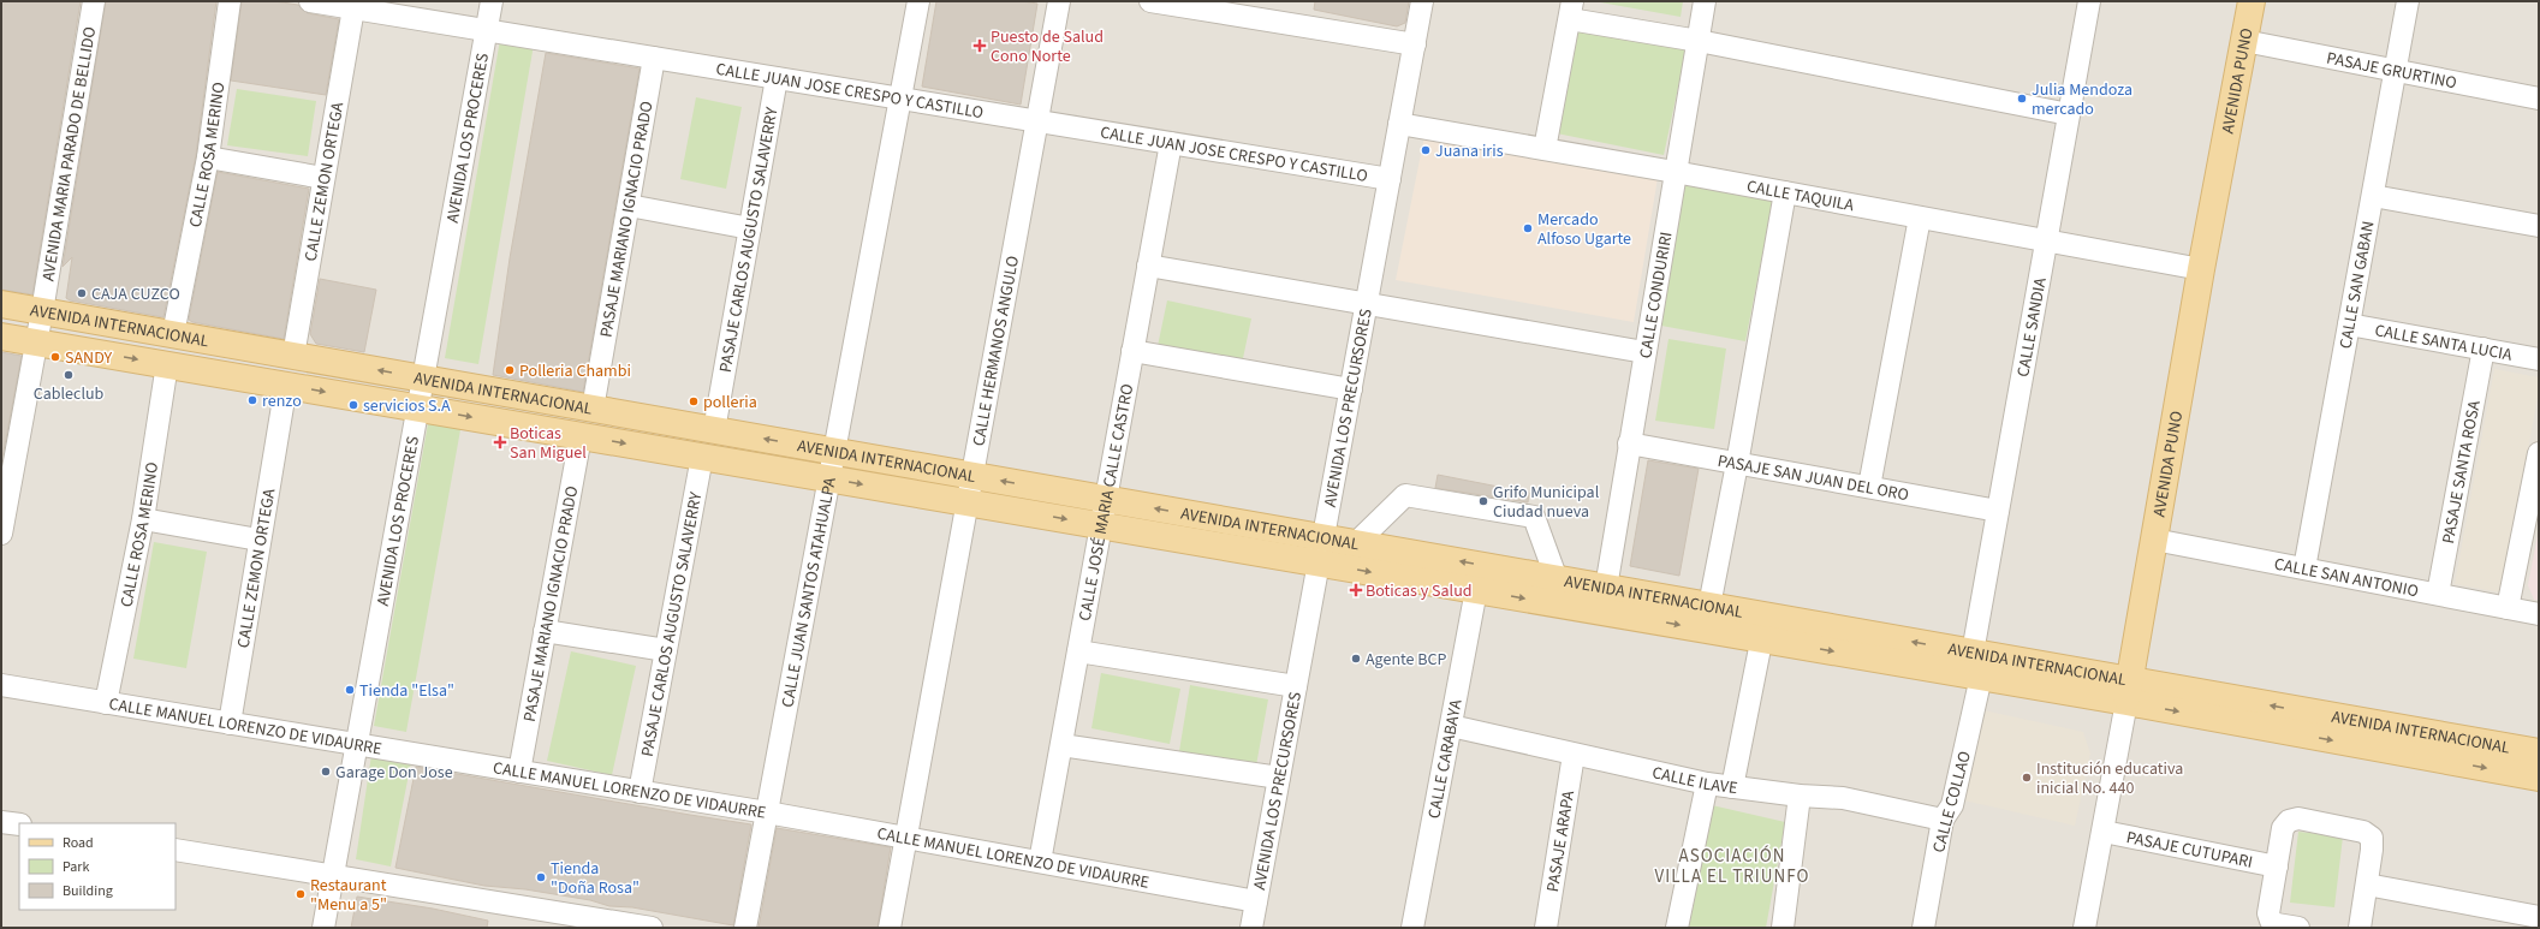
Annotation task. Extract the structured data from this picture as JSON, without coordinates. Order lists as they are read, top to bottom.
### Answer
{
  "streets": {
    "main road": ["AVENIDA PUNO", "AVENIDA INTERNACIONAL"],
    "street": [
      "PASAJE GRURTINO",
      "CALLE JUAN JOSE CRESPO Y CASTILLO",
      "AVENIDA LOS PROCERES",
      "AVENIDA MARIA PARADO DE BELLIDO",
      "CALLE ROSA MERINO",
      "CALLE ZEMON ORTEGA",
      "CALLE TAQUILA",
      "PASAJE MARIANO IGNACIO PRADO",
      "PASAJE CARLOS AUGUSTO SALAVERRY",
      "CALLE SAN GABAN",
      "CALLE CONDURIRI",
      "CALLE SANDIA",
      "CALLE SANTA LUCIA",
      "CALLE HERMANOS ANGULO",
      "AVENIDA LOS PRECURSORES",
      "PASAJE SANTA ROSA",
      "PASAJE SAN JUAN DEL ORO",
      "CALLE JOSÉ MARIA CALLE CASTRO",
      "CALLE SAN ANTONIO",
      "CALLE JUAN SANTOS ATAHUALPA",
      "CALLE MANUEL LORENZO DE VIDAURRE",
      "CALLE CARABAYA",
      "CALLE ILAVE",
      "CALLE COLLAO",
      "PASAJE ARAPA",
      "PASAJE CUTUPARI"
    ]
  },
  "crossings": [
    ["PASAJE GRURTINO", "AVENIDA PUNO"],
    ["PASAJE GRURTINO", "CALLE SAN GABAN"],
    ["AVENIDA PUNO", "CALLE TAQUILA"],
    ["AVENIDA PUNO", "AVENIDA INTERNACIONAL"],
    ["AVENIDA PUNO", "CALLE SAN ANTONIO"],
    ["AVENIDA PUNO", "PASAJE CUTUPARI"],
    ["CALLE JUAN JOSE CRESPO Y CASTILLO", "AVENIDA LOS PROCERES"],
    ["CALLE JUAN JOSE CRESPO Y CASTILLO", "CALLE ZEMON ORTEGA"],
    ["CALLE JUAN JOSE CRESPO Y CASTILLO", "PASAJE MARIANO IGNACIO PRADO"],
    ["CALLE JUAN JOSE CRESPO Y CASTILLO", "PASAJE CARLOS AUGUSTO SALAVERRY"],
    ["CALLE JUAN JOSE CRESPO Y CASTILLO", "CALLE HERMANOS ANGULO"],
    ["CALLE JUAN JOSE CRESPO Y CASTILLO", "AVENIDA LOS PRECURSORES"],
    ["CALLE JUAN JOSE CRESPO Y CASTILLO", "CALLE JOSÉ MARIA CALLE CASTRO"],
    ["CALLE JUAN JOSE CRESPO Y CASTILLO", "CALLE JUAN SANTOS ATAHUALPA"],
    ["AVENIDA LOS PROCERES", "AVENIDA INTERNACIONAL"],
    ["AVENIDA LOS PROCERES", "CALLE MANUEL LORENZO DE VIDAURRE"],
    ["AVENIDA MARIA PARADO DE BELLIDO", "AVENIDA INTERNACIONAL"],
    ["CALLE ROSA MERINO", "AVENIDA INTERNACIONAL"],
    ["CALLE ROSA MERINO", "CALLE MANUEL LORENZO DE VIDAURRE"],
    ["CALLE ZEMON ORTEGA", "AVENIDA INTERNACIONAL"],
    ["CALLE ZEMON ORTEGA", "CALLE MANUEL LORENZO DE VIDAURRE"],
    ["CALLE TAQUILA", "CALLE CONDURIRI"],
    ["CALLE TAQUILA", "CALLE SANDIA"],
    ["CALLE TAQUILA", "AVENIDA LOS PRECURSORES"],
    ["PASAJE MARIANO IGNACIO PRADO", "AVENIDA INTERNACIONAL"],
    ["PASAJE MARIANO IGNACIO PRADO", "CALLE MANUEL LORENZO DE VIDAURRE"],
    ["PASAJE CARLOS AUGUSTO SALAVERRY", "AVENIDA INTERNACIONAL"],
    ["PASAJE CARLOS AUGUSTO SALAVERRY", "CALLE MANUEL LORENZO DE VIDAURRE"],
    ["CALLE SAN GABAN", "CALLE SANTA LUCIA"],
    ["CALLE SAN GABAN", "CALLE SAN ANTONIO"],
    ["CALLE CONDURIRI", "AVENIDA INTERNACIONAL"],
    ["CALLE CONDURIRI", "PASAJE SAN JUAN DEL ORO"],
    ["AVENIDA INTERNACIONAL", "CALLE SANDIA"],
    ["AVENIDA INTERNACIONAL", "CALLE HERMANOS ANGULO"],
    ["AVENIDA INTERNACIONAL", "AVENIDA LOS PRECURSORES"],
    ["AVENIDA INTERNACIONAL", "CALLE JOSÉ MARIA CALLE CASTRO"],
    ["AVENIDA INTERNACIONAL", "CALLE JUAN SANTOS ATAHUALPA"],
    ["AVENIDA INTERNACIONAL", "CALLE CARABAYA"],
    ["AVENIDA INTERNACIONAL", "CALLE COLLAO"],
    ["CALLE SANDIA", "PASAJE SAN JUAN DEL ORO"],
    ["CALLE SANTA LUCIA", "PASAJE SANTA ROSA"],
    ["CALLE HERMANOS ANGULO", "CALLE MANUEL LORENZO DE VIDAURRE"],
    ["AVENIDA LOS PRECURSORES", "CALLE MANUEL LORENZO DE VIDAURRE"],
    ["PASAJE SANTA ROSA", "CALLE SAN ANTONIO"],
    ["CALLE JOSÉ MARIA CALLE CASTRO", "CALLE MANUEL LORENZO DE VIDAURRE"],
    ["CALLE JUAN SANTOS ATAHUALPA", "CALLE MANUEL LORENZO DE VIDAURRE"],
    ["CALLE CARABAYA", "CALLE ILAVE"],
    ["CALLE ILAVE", "CALLE COLLAO"],
    ["CALLE ILAVE", "PASAJE ARAPA"]
  ],
  "districts": ["ASOCIACIÓN VILLA EL TRIUNFO"],
  "places": {
    "health": ["Puesto de Salud Cono Norte", "Boticas San Miguel", "Boticas y Salud"],
    "other": [
      "Julia Mendoza mercado",
      "Juana iris",
      "Mercado Alfoso Ugarte",
      "CAJA CUZCO",
      "SANDY",
      "Polleria Chambi",
      "Cableclub",
      "renzo",
      "polleria",
      "servicios S.A",
      "Grifo Municipal Ciudad nueva",
      "Agente BCP",
      "Tienda \"Elsa\"",
      "Garage Don Jose",
      "Institución educativa inicial No. 440",
      "Tienda \"Doña Rosa\"",
      "Restaurant \"Menu a 5\""
    ]
  },
  "legend": ["Road", "Park", "Building"]
}
